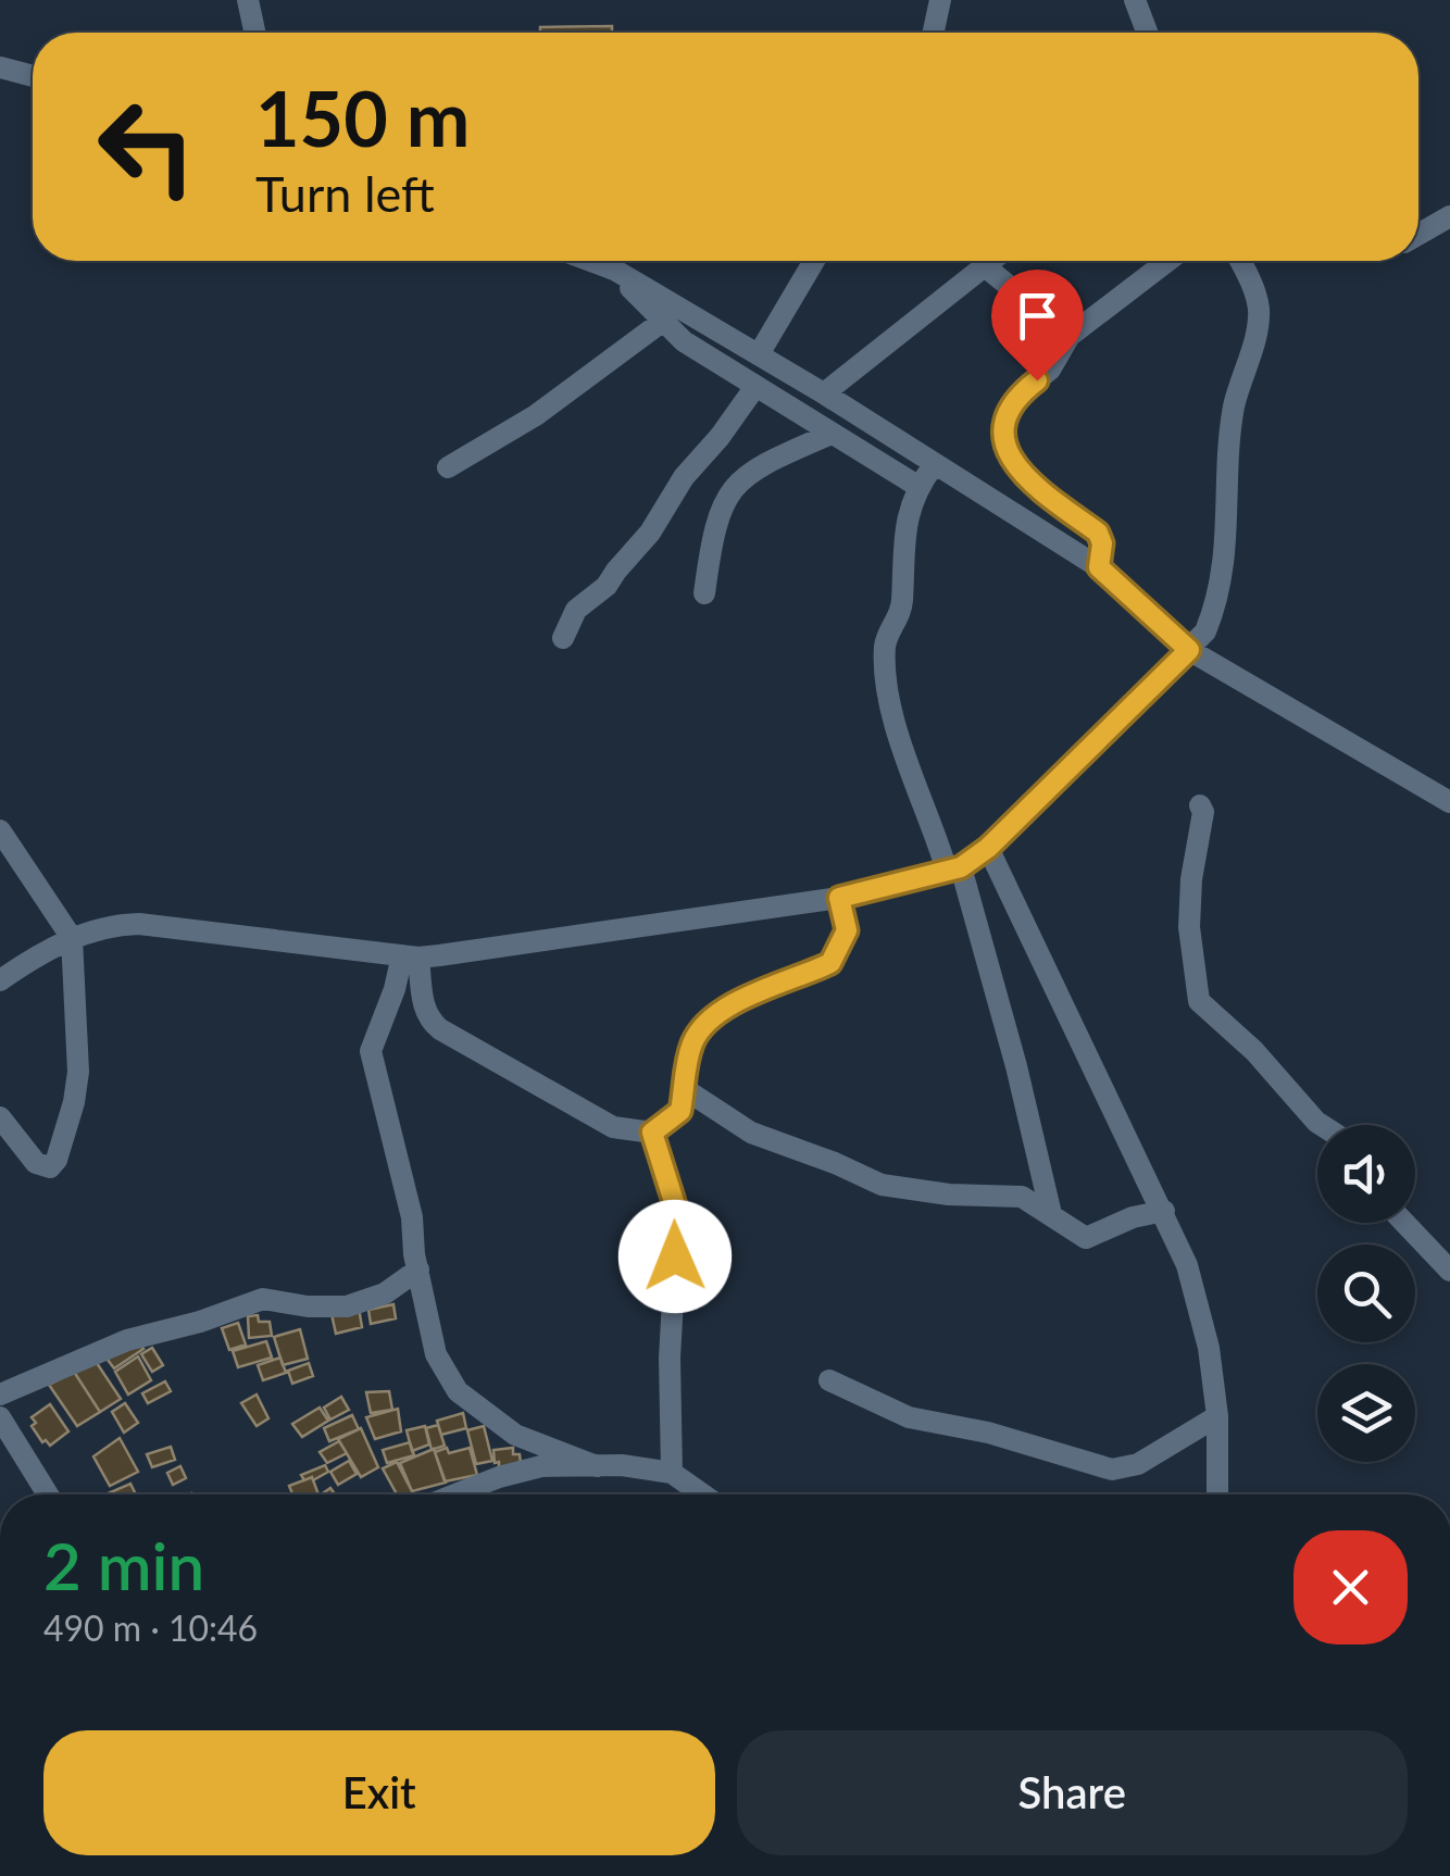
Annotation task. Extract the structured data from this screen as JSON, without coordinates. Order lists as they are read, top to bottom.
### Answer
{
  "page": {
    "turn": ["150 m", "Turn left"],
    "heading": ["2 min", "490 m · 10:46"],
    "buttons": ["Exit", "Share"]
  }
}
